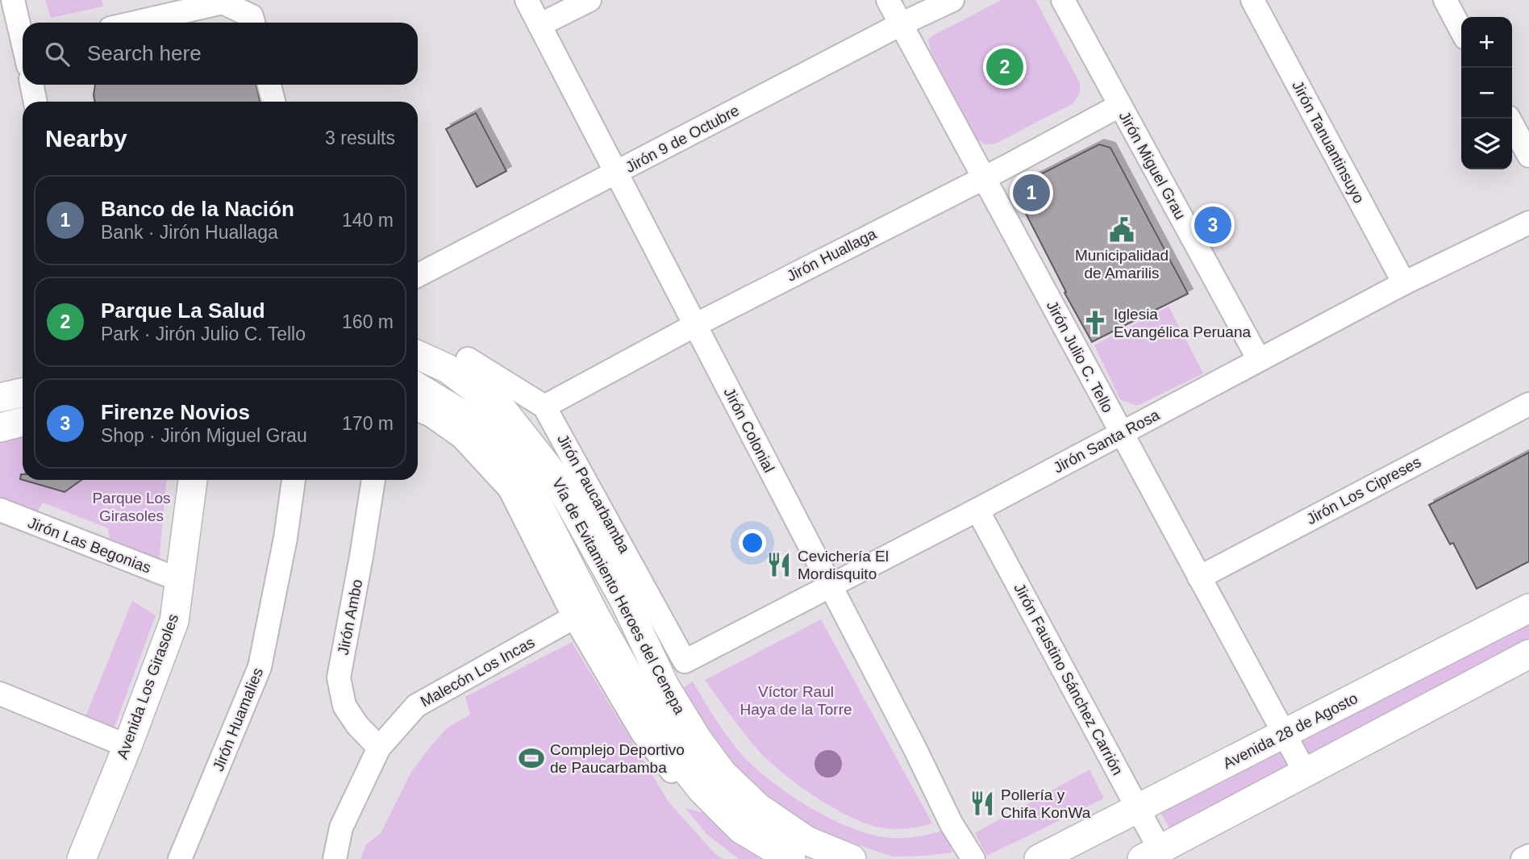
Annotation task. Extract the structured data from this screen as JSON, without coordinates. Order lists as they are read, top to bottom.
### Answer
{
  "streets": {
    "main road": ["Vía de Evitamiento Heroes del Cenepa", "Avenida Los Girasoles", "Avenida 28 de Agosto"],
    "street": [
      "Jirón 9 de Octubre",
      "Jirón Tanuantinsuyo",
      "Jirón Miguel Grau",
      "Jirón Huallaga",
      "Jirón Julio C. Tello",
      "Jirón Colonial",
      "Jirón Santa Rosa",
      "Jirón Los Cipreses",
      "Jirón Paucarbamba",
      "Jirón Las Begonias",
      "Jirón Ambo",
      "Malecón Los Incas",
      "Jirón Faustino Sánchez Carrión",
      "Jirón Huamalies"
    ]
  },
  "crossings": [
    ["Jirón 9 de Octubre", "Jirón Julio C. Tello"],
    ["Jirón 9 de Octubre", "Jirón Colonial"],
    ["Jirón Tanuantinsuyo", "Jirón Santa Rosa"],
    ["Jirón Miguel Grau", "Jirón Huallaga"],
    ["Jirón Miguel Grau", "Jirón Santa Rosa"],
    ["Jirón Huallaga", "Jirón Julio C. Tello"],
    ["Jirón Huallaga", "Jirón Colonial"],
    ["Jirón Huallaga", "Jirón Paucarbamba"],
    ["Jirón Julio C. Tello", "Jirón Santa Rosa"],
    ["Jirón Julio C. Tello", "Jirón Los Cipreses"],
    ["Jirón Julio C. Tello", "Avenida 28 de Agosto"],
    ["Jirón Colonial", "Jirón Santa Rosa"],
    ["Jirón Santa Rosa", "Jirón Paucarbamba"],
    ["Jirón Santa Rosa", "Jirón Faustino Sánchez Carrión"],
    ["Jirón Las Begonias", "Avenida Los Girasoles"],
    ["Jirón Ambo", "Malecón Los Incas"],
    ["Jirón Faustino Sánchez Carrión", "Avenida 28 de Agosto"]
  ],
  "parks": ["Parque Los Girasoles", "Víctor Raul Haya de la Torre"],
  "places": {
    "public building": ["Municipalidad de Amarilis"],
    "church": ["Iglesia Evangélica Peruana"],
    "restaurant": ["Cevichería El Mordisquito", "Pollería y Chifa KonWa"],
    "sports": ["Complejo Deportivo de Paucarbamba"]
  },
  "page": {
    "map_buttons": ["+", "−"],
    "search": "Search here",
    "pins": ["2", "1", "3"],
    "heading": ["Nearby", "3 results"],
    "list": [
      {
        "mark": "1",
        "name": "Banco de la Nación",
        "note": "Bank · Jirón Huallaga",
        "value": "140 m"
      },
      {
        "mark": "2",
        "name": "Parque La Salud",
        "note": "Park · Jirón Julio C. Tello",
        "value": "160 m"
      },
      {
        "mark": "3",
        "name": "Firenze Novios",
        "note": "Shop · Jirón Miguel Grau",
        "value": "170 m"
      }
    ]
  }
}
